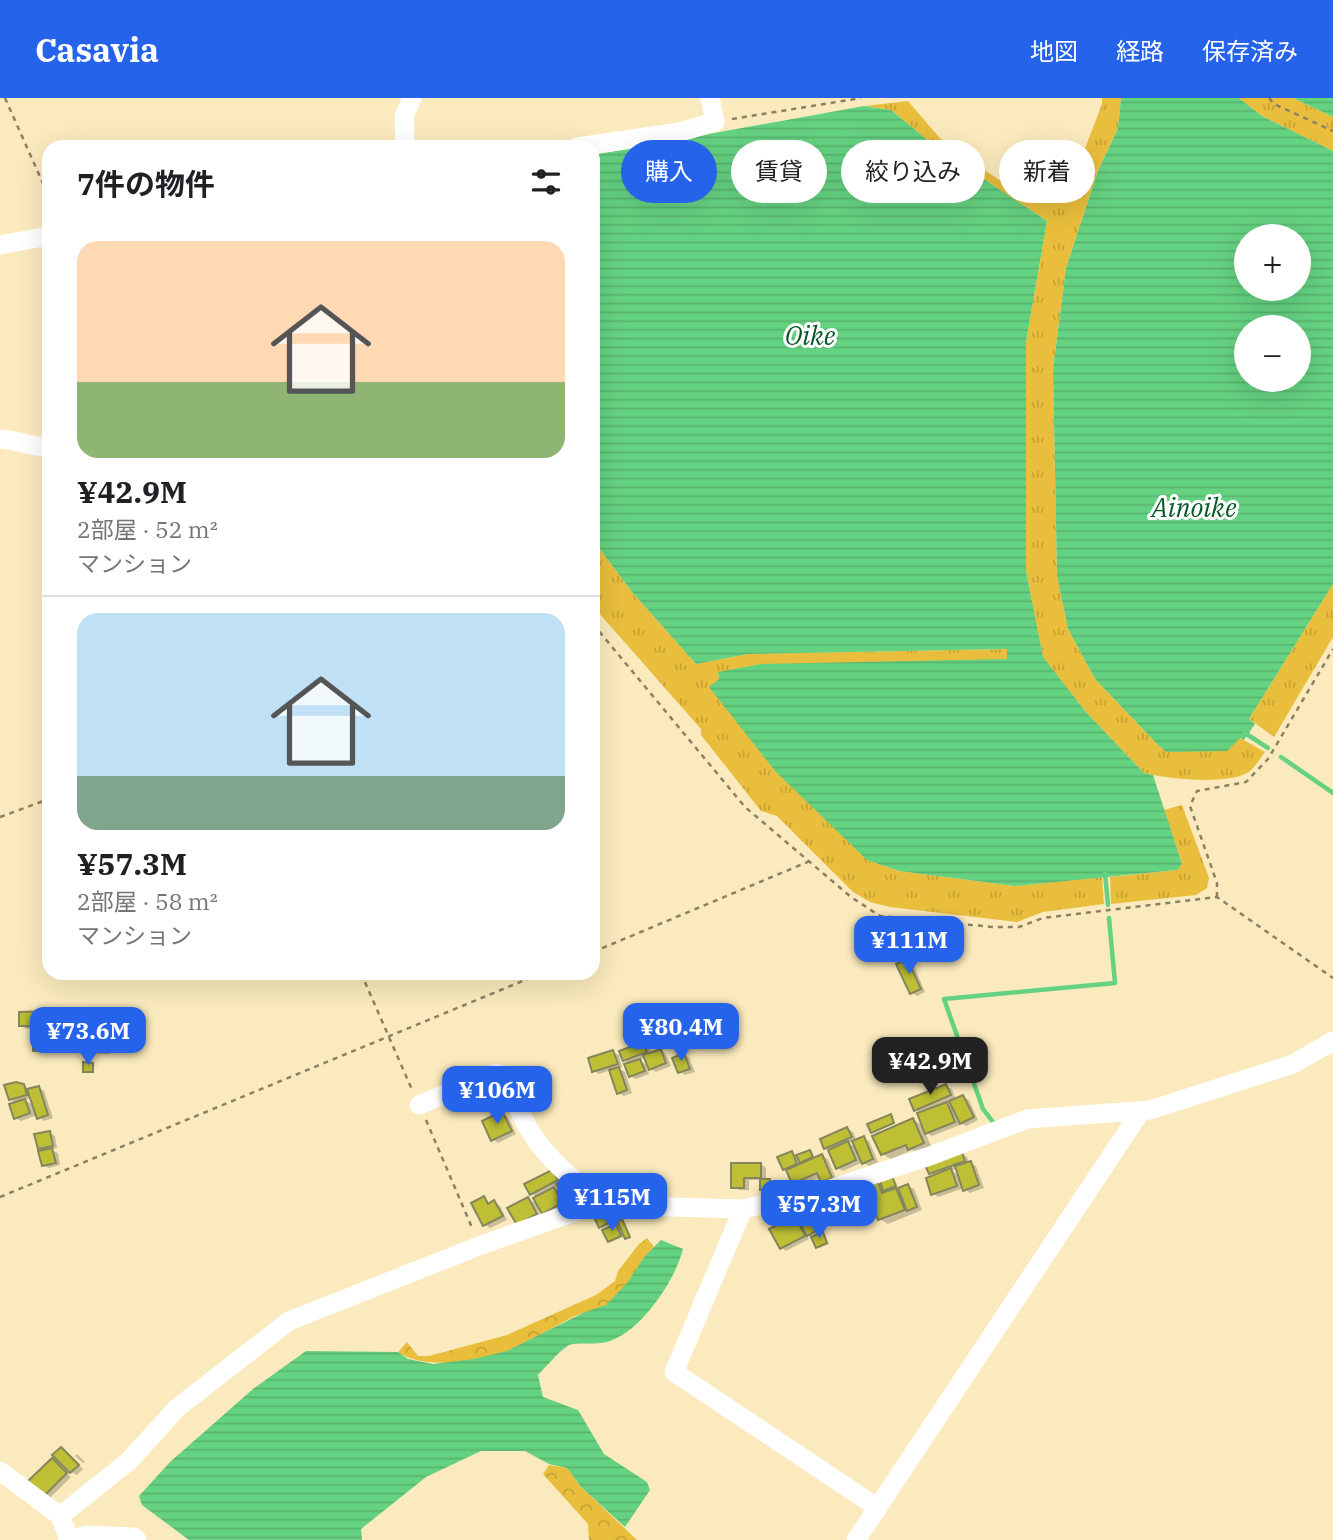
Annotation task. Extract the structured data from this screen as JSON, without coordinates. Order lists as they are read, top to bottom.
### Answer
{
  "water": ["Oike", "Ainoike"],
  "page": {
    "header": "Casavia",
    "nav": ["地図", "経路", "保存済み"],
    "chip": [
      "購入",
      "賃貸",
      "絞り込み",
      "新着"
    ],
    "heading": "7件の物件",
    "map_buttons": ["+", "−"],
    "list": [
      {
        "name": "¥42.9M",
        "note": "2部屋 · 52 m² · マンション"
      },
      {
        "name": "¥57.3M",
        "note": "2部屋 · 58 m² · マンション"
      }
    ],
    "price": [
      "¥111M",
      "¥80.4M",
      "¥73.6M",
      "¥42.9M",
      "¥106M",
      "¥115M",
      "¥57.3M"
    ]
  }
}
